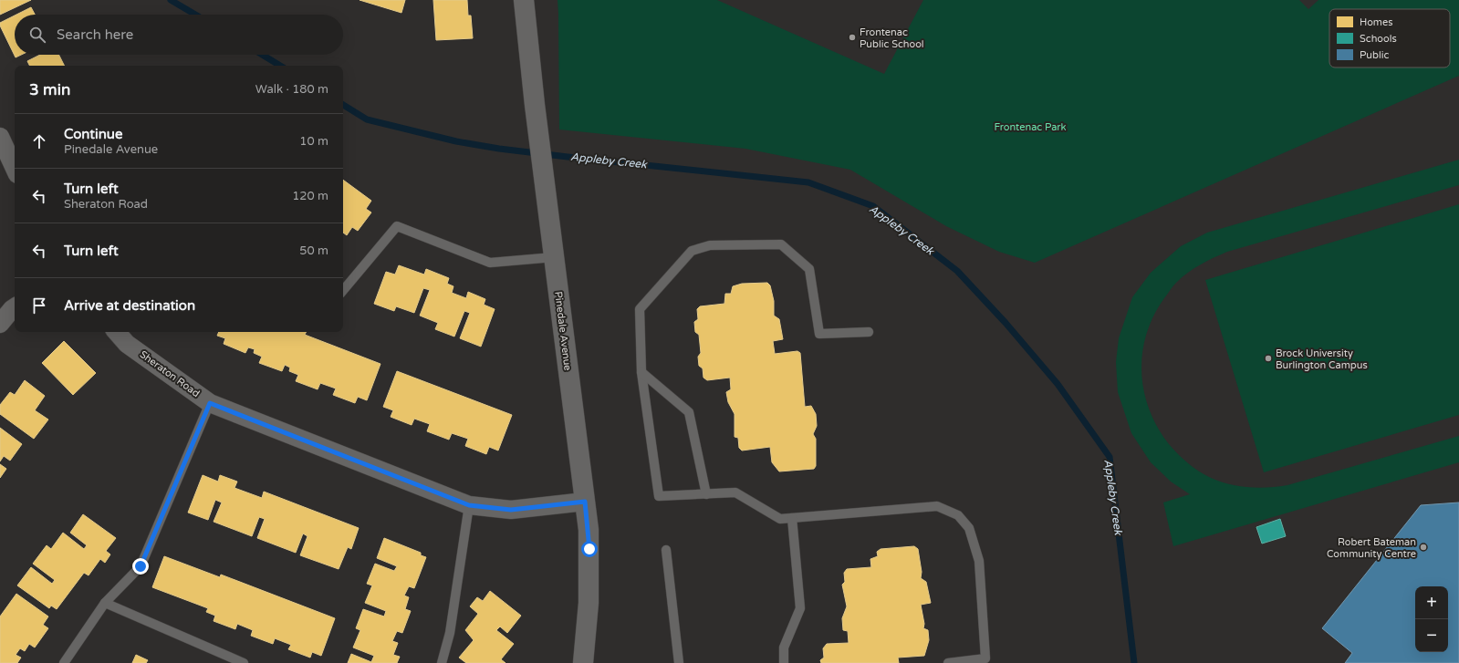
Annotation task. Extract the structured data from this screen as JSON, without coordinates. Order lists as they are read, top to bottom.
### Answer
{
  "streets": {
    "street": ["Pinedale Avenue", "Sheraton Road"]
  },
  "crossings": [
    ["Pinedale Avenue", "Sheraton Road"]
  ],
  "water": ["Appleby Creek"],
  "parks": ["Frontenac Park"],
  "places": ["Frontenac Public School", "Brock University Burlington Campus", "Robert Bateman Community Centre"],
  "legend": ["Homes", "Schools", "Public"],
  "page": {
    "search": "Search here",
    "heading": ["3 min", "Walk · 180 m"],
    "list": [
      ["Continue", "Pinedale Avenue", "10 m"],
      ["Turn left", "Sheraton Road", "120 m"],
      ["Turn left", "50 m"],
      "Arrive at destination"
    ],
    "map_buttons": ["+", "−"]
  }
}
